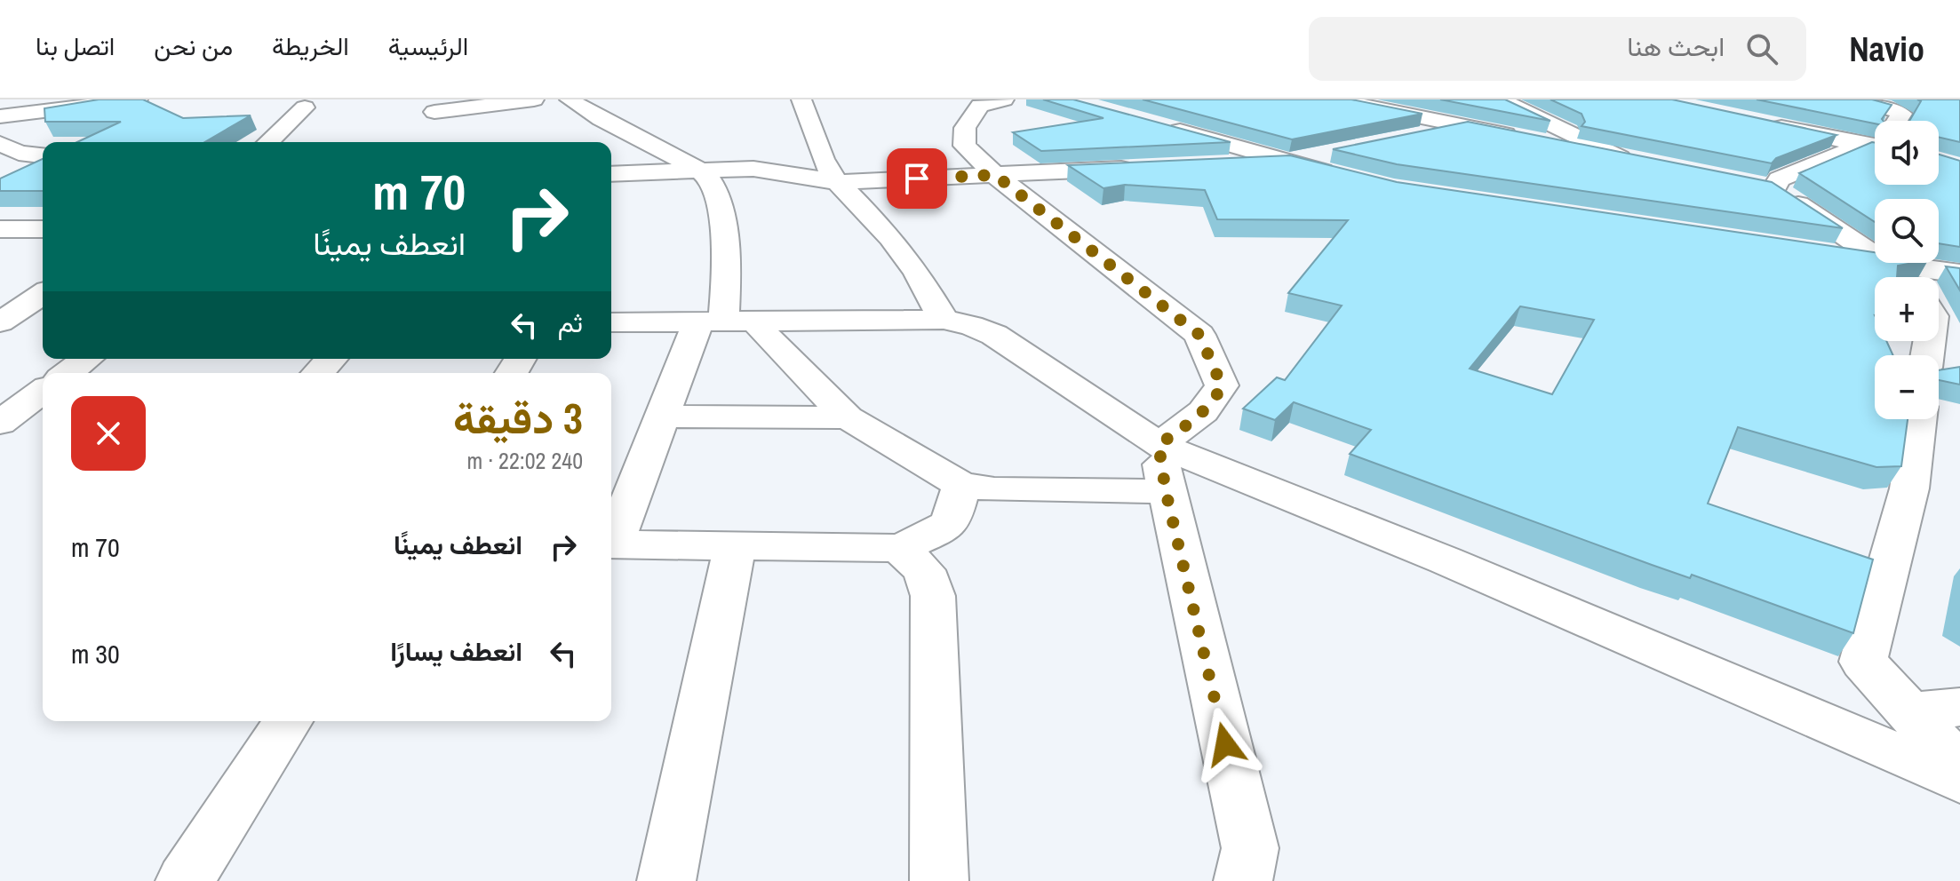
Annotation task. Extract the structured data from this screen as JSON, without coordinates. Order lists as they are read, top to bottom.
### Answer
{
  "page": {
    "header": "Navio",
    "search": "ابحث هنا",
    "nav": [
      "الرئيسية",
      "الخريطة",
      "من نحن",
      "اتصل بنا"
    ],
    "map_buttons": ["+", "−"],
    "turn": ["70 m", "انعطف يمينًا"],
    "then": "ثم",
    "heading": ["3 دقيقة", "240 m · 22:02"],
    "list": [
      {
        "name": "انعطف يمينًا",
        "value": "70 m"
      },
      {
        "name": "انعطف يسارًا",
        "value": "30 m"
      }
    ]
  }
}
